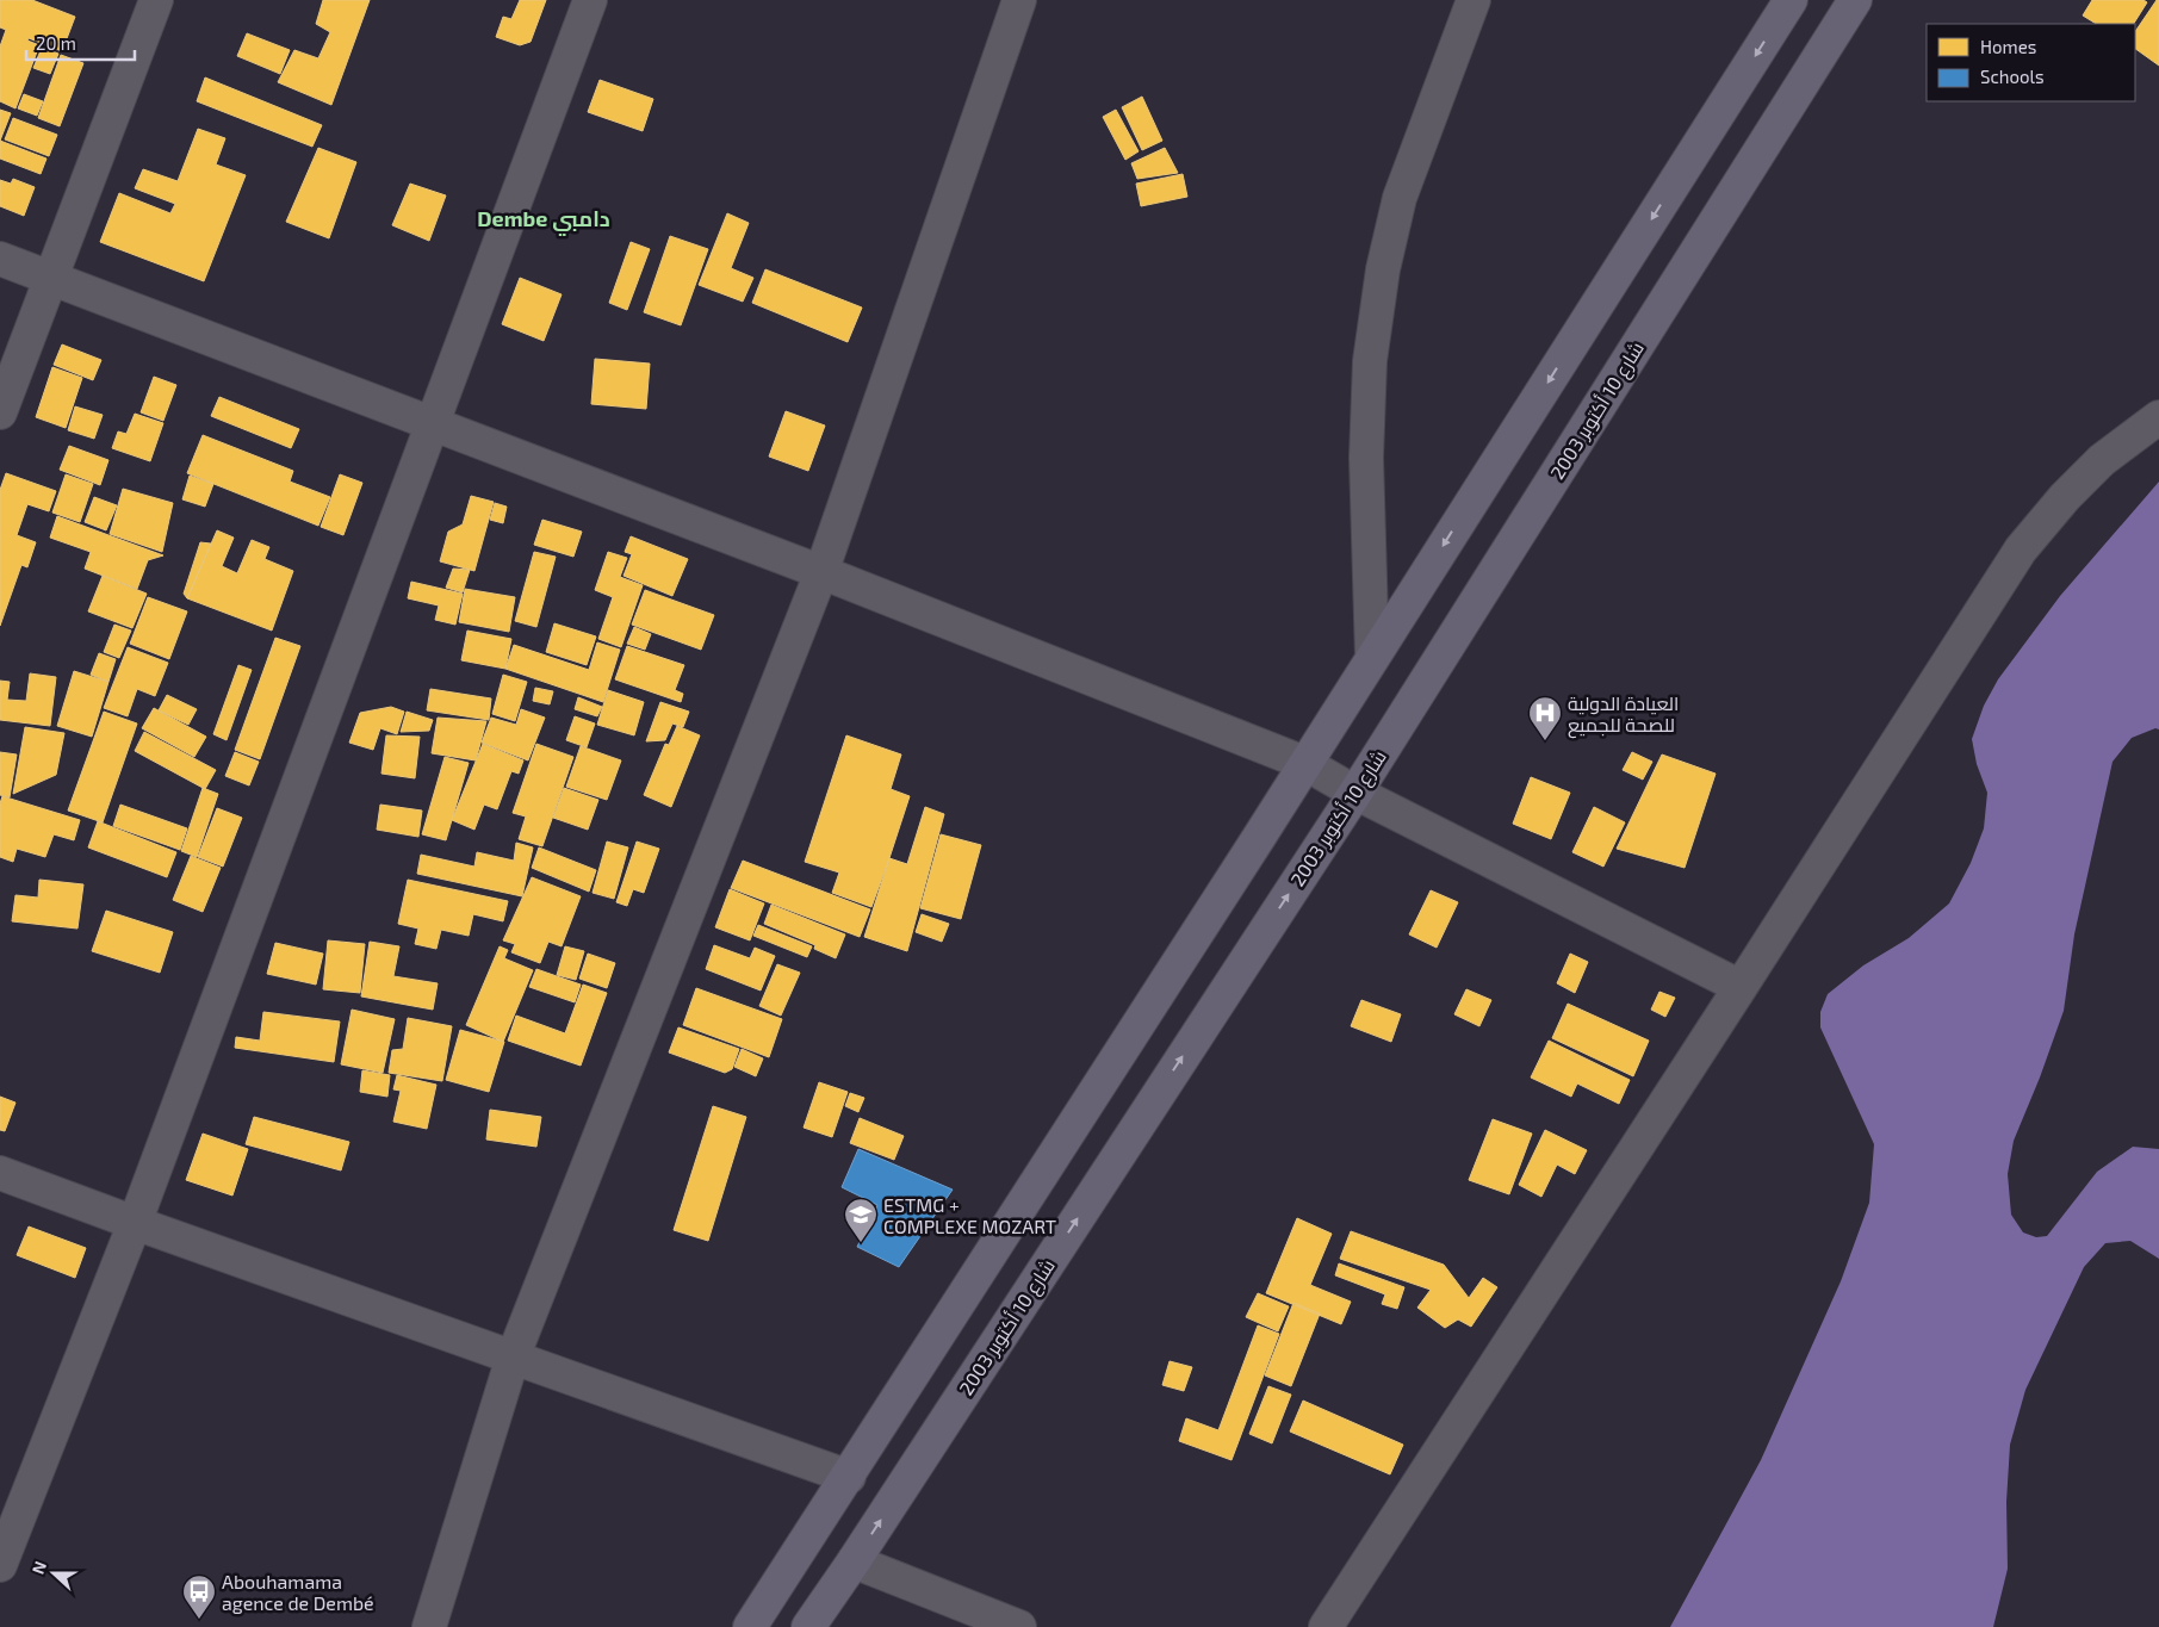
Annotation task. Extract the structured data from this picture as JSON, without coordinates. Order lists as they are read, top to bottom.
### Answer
{
  "streets": {
    "highway": ["شارع 10 أكتوبر 2003"]
  },
  "districts": ["Dembe دامبي"],
  "places": {
    "hospital": ["العيادة الدولية للصحة للجميع"],
    "school or university": ["ESTMG + COMPLEXE MOZART"],
    "bus stop": ["Abouhamama agence de Dembé"]
  },
  "legend": ["Homes", "Schools"],
  "scale_bar": "20 m",
  "north": "left"
}
